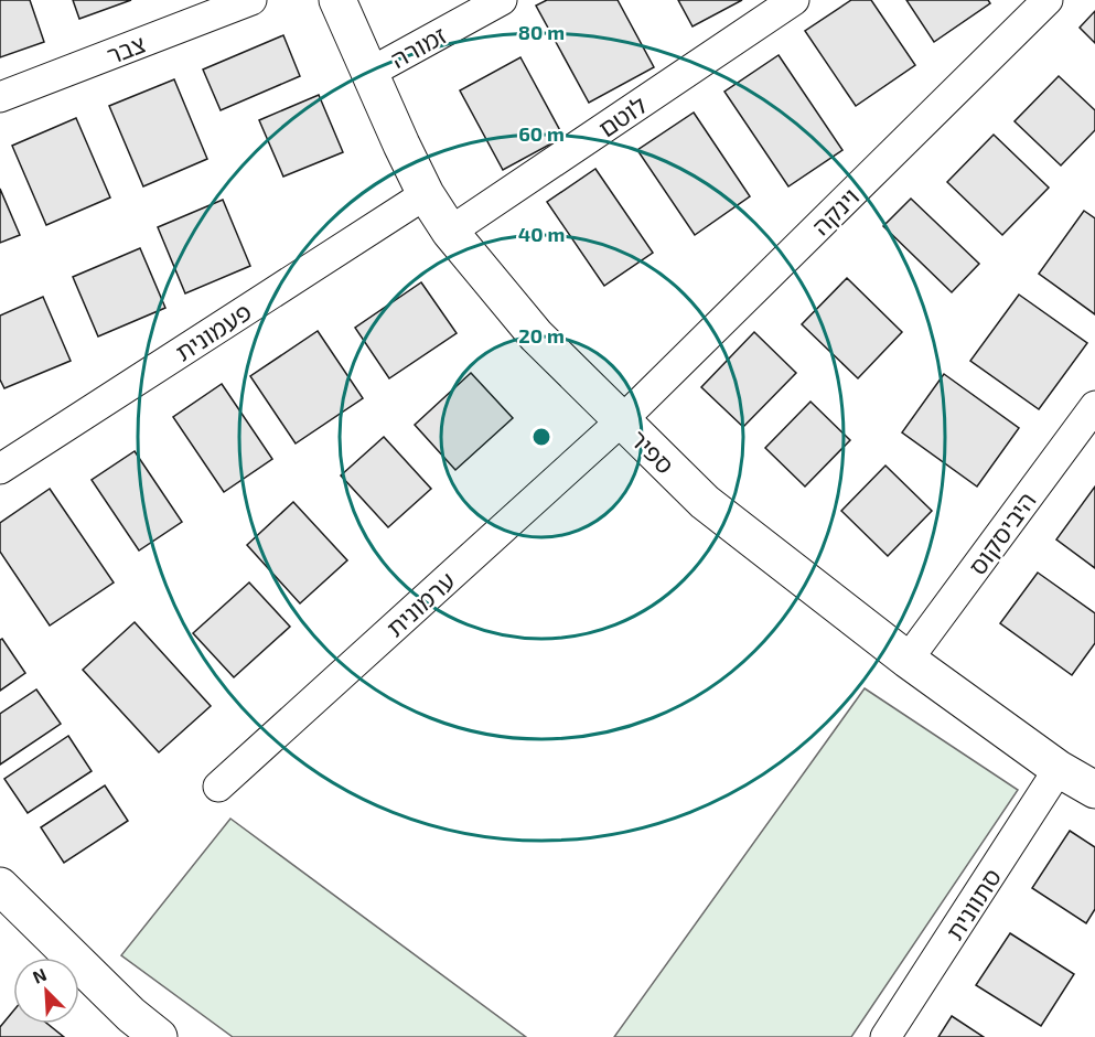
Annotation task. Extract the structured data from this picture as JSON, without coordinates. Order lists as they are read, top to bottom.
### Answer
{
  "streets": {
    "street": [
      "זמורה",
      "צבר",
      "לוטם",
      "וינקה",
      "פעמונית",
      "ספיר",
      "היביסקוס",
      "ערמונית",
      "סתוונית"
    ]
  },
  "crossings": [
    ["זמורה", "ספיר"],
    ["לוטם", "ספיר"],
    ["וינקה", "ספיר"],
    ["וינקה", "ערמונית"],
    ["פעמונית", "ספיר"],
    ["ספיר", "היביסקוס"],
    ["ספיר", "ערמונית"],
    ["ספיר", "סתוונית"]
  ],
  "north": "top left",
  "rings": [
    "80 m",
    "60 m",
    "40 m",
    "20 m"
  ]
}
